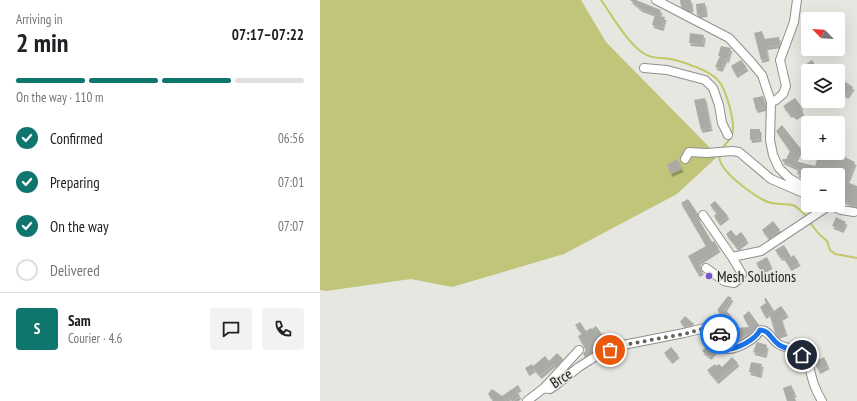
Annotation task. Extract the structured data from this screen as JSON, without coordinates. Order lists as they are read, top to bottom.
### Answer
{
  "streets": {
    "street": ["Brce"]
  },
  "places": ["Mesh Solutions"],
  "north": "top left",
  "page": {
    "heading": ["2 min", "Arriving in", "07:17–07:22"],
    "panel": ["Sam", "Courier · 4.6"],
    "map_buttons": ["+", "−"],
    "bar": "On the way · 110 m",
    "list": [
      ["Confirmed", "06:56"],
      ["Preparing", "07:01"],
      ["On the way", "07:07"],
      "Delivered"
    ],
    "round": "S"
  }
}
